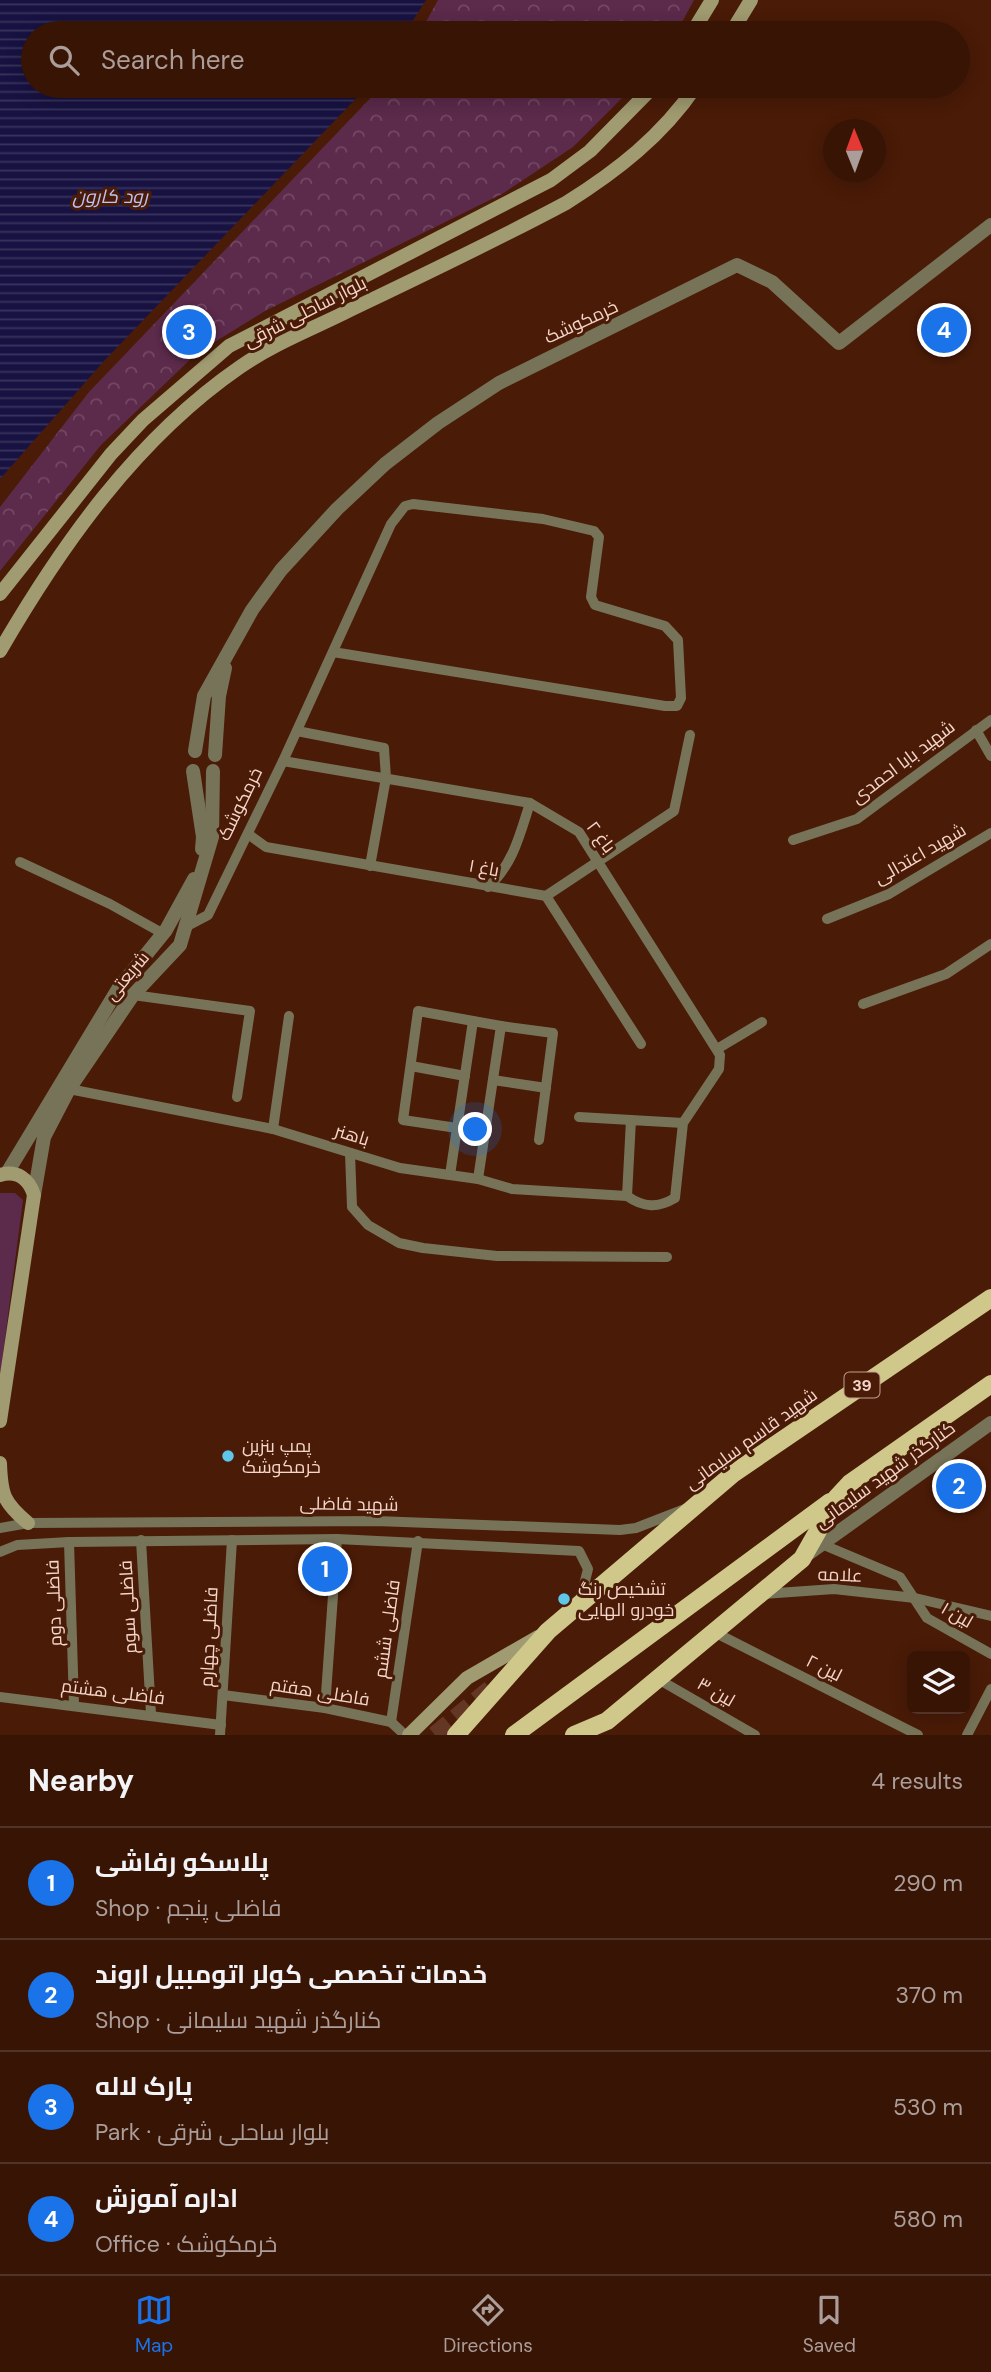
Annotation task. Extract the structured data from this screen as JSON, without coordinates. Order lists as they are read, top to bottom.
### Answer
{
  "streets": {
    "highway": ["39", "شهید قاسم سلیمانی"],
    "main road": ["بلوار ساحلی شرقی", "شریعتی"],
    "street": [
      "خرمکوشک",
      "شهید بابا احمدی",
      "باغ ۲",
      "شهید اعتدالی",
      "باغ ۱",
      "باهنر",
      "کنارگذر شهید سلیمانی",
      "شهید فاضلی",
      "علامه",
      "فاضلی دوم",
      "فاضلی سوم",
      "لین ۱",
      "فاضلی ششم",
      "فاضلی چهارم",
      "لین ۲",
      "فاضلی هشتم",
      "فاضلی هفتم",
      "لین ۳"
    ]
  },
  "crossings": [
    ["خرمکوشک", "باغ ۲"],
    ["خرمکوشک", "باغ ۱"],
    ["خرمکوشک", "شریعتی"],
    ["شریعتی", "باهنر"],
    ["39", "شهید قاسم سلیمانی"],
    ["شهید قاسم سلیمانی", "شهید فاضلی"],
    ["کنارگذر شهید سلیمانی", "علامه"],
    ["شهید فاضلی", "فاضلی دوم"],
    ["شهید فاضلی", "فاضلی سوم"],
    ["شهید فاضلی", "فاضلی ششم"],
    ["شهید فاضلی", "فاضلی چهارم"],
    ["علامه", "لین ۱"],
    ["فاضلی دوم", "فاضلی هشتم"],
    ["فاضلی سوم", "فاضلی هشتم"],
    ["فاضلی ششم", "فاضلی هفتم"],
    ["فاضلی چهارم", "فاضلی هشتم"],
    ["فاضلی چهارم", "فاضلی هفتم"]
  ],
  "water": ["رود کارون"],
  "places": ["پمپ بنزین خرمکوشک", "تشخیص رنگ خودرو الهایی"],
  "north": "top",
  "page": {
    "search": "Search here",
    "pins": [
      "4",
      "3",
      "2",
      "1"
    ],
    "heading": ["Nearby", "4 results"],
    "list": [
      {
        "mark": "1",
        "name": "پلاسکو رفاشی",
        "note": "Shop · فاضلی پنجم",
        "value": "290 m"
      },
      {
        "mark": "2",
        "name": "خدمات تخصصی کولر اتومبیل اروند",
        "note": "Shop · کنارگذر شهید سلیمانی",
        "value": "370 m"
      },
      {
        "mark": "3",
        "name": "پارک لاله",
        "note": "Park · بلوار ساحلی شرقی",
        "value": "530 m"
      },
      {
        "mark": "4",
        "name": "اداره آموزش",
        "note": "Office · خرمکوشک",
        "value": "580 m"
      }
    ],
    "nav": ["Map", "Directions", "Saved"]
  }
}
